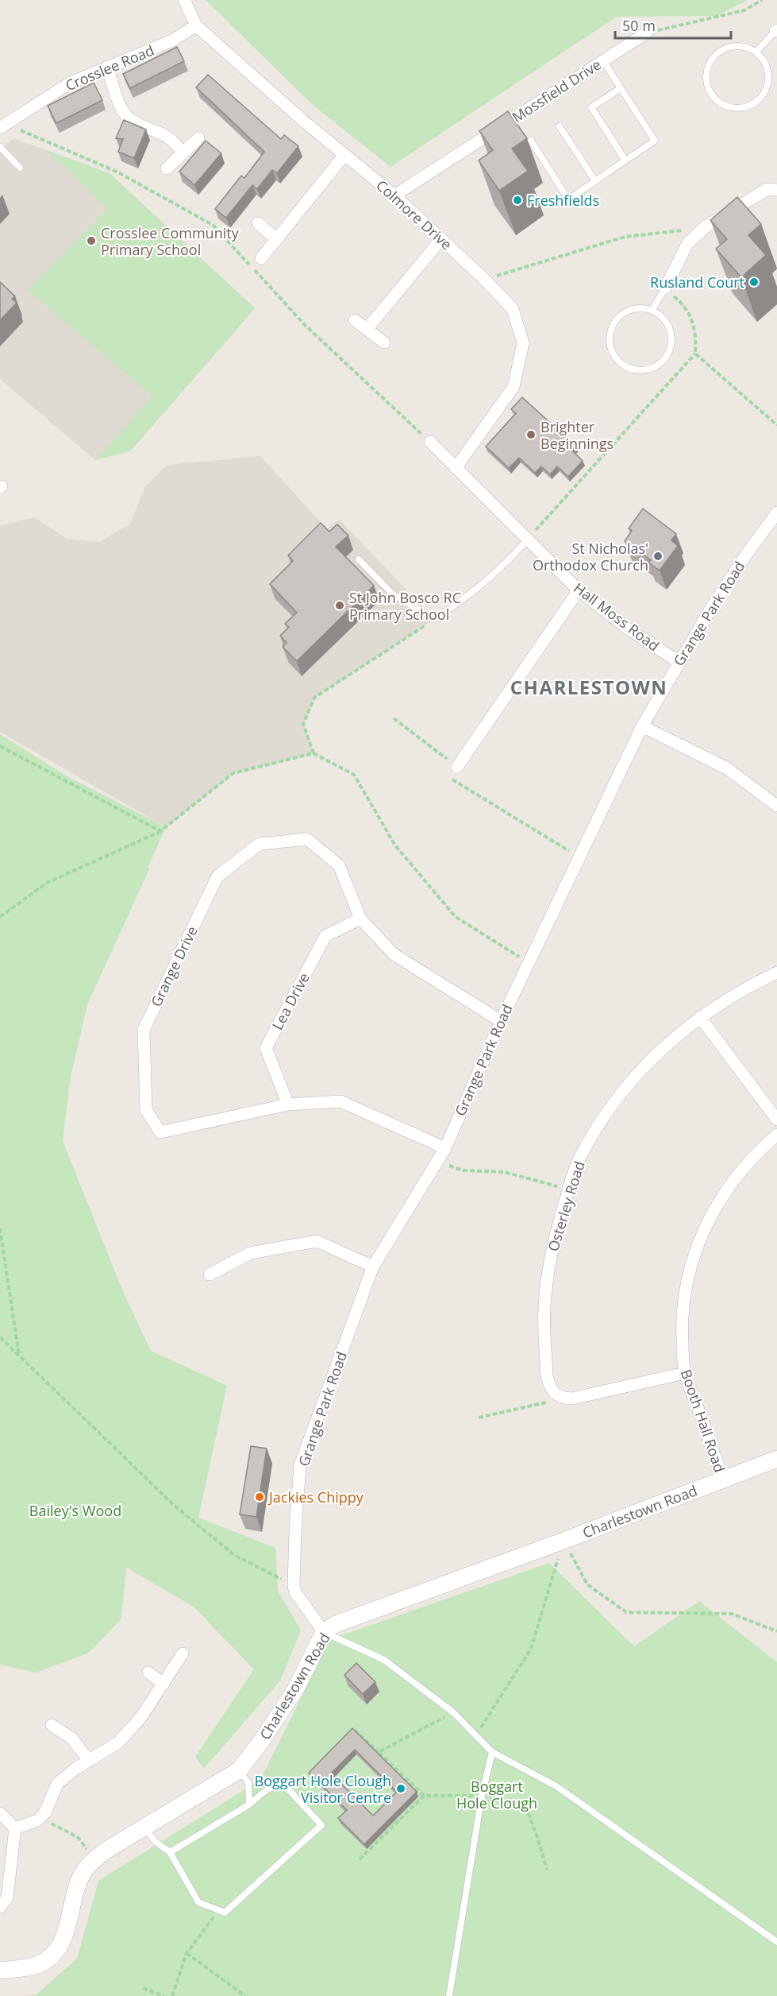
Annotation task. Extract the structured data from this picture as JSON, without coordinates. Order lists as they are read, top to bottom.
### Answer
{
  "streets": {
    "street": [
      "Crosslee Road",
      "Mossfield Drive",
      "Colmore Drive",
      "Grange Park Road",
      "Hall Moss Road",
      "Grange Drive",
      "Lea Drive",
      "Osterley Road",
      "Booth Hall Road",
      "Charlestown Road"
    ]
  },
  "crossings": [
    ["Crosslee Road", "Colmore Drive"],
    ["Mossfield Drive", "Colmore Drive"],
    ["Colmore Drive", "Hall Moss Road"],
    ["Grange Park Road", "Hall Moss Road"],
    ["Grange Park Road", "Grange Drive"],
    ["Grange Drive", "Lea Drive"],
    ["Booth Hall Road", "Charlestown Road"]
  ],
  "districts": ["CHARLESTOWN"],
  "parks": ["Bailey's Wood", "Boggart Hole Clough"],
  "places": [
    "Freshfields",
    "Crosslee Community Primary School",
    "Rusland Court",
    "Brighter Beginnings",
    "St Nicholas' Orthodox Church",
    "St John Bosco RC Primary School",
    "Jackies Chippy",
    "Boggart Hole Clough Visitor Centre"
  ],
  "scale_bar": "50 m"
}
